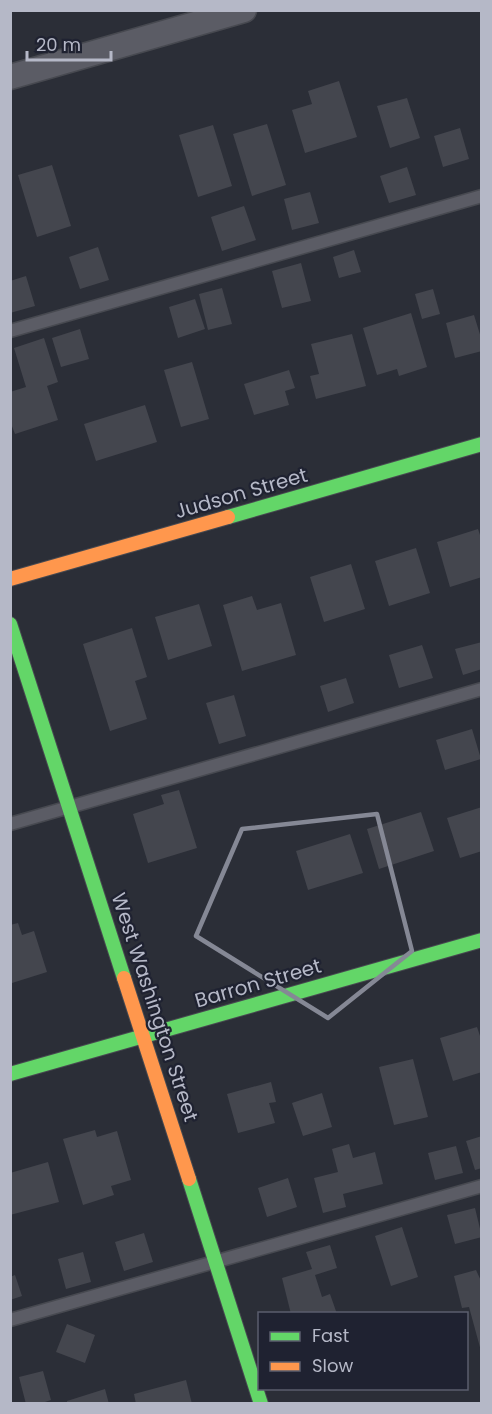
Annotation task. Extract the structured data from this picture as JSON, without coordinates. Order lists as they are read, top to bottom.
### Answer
{
  "streets": {
    "street": ["Judson Street", "Barron Street", "West Washington Street"]
  },
  "crossings": [
    ["Barron Street", "West Washington Street"]
  ],
  "legend": ["Fast", "Slow"],
  "scale_bar": "20 m"
}
